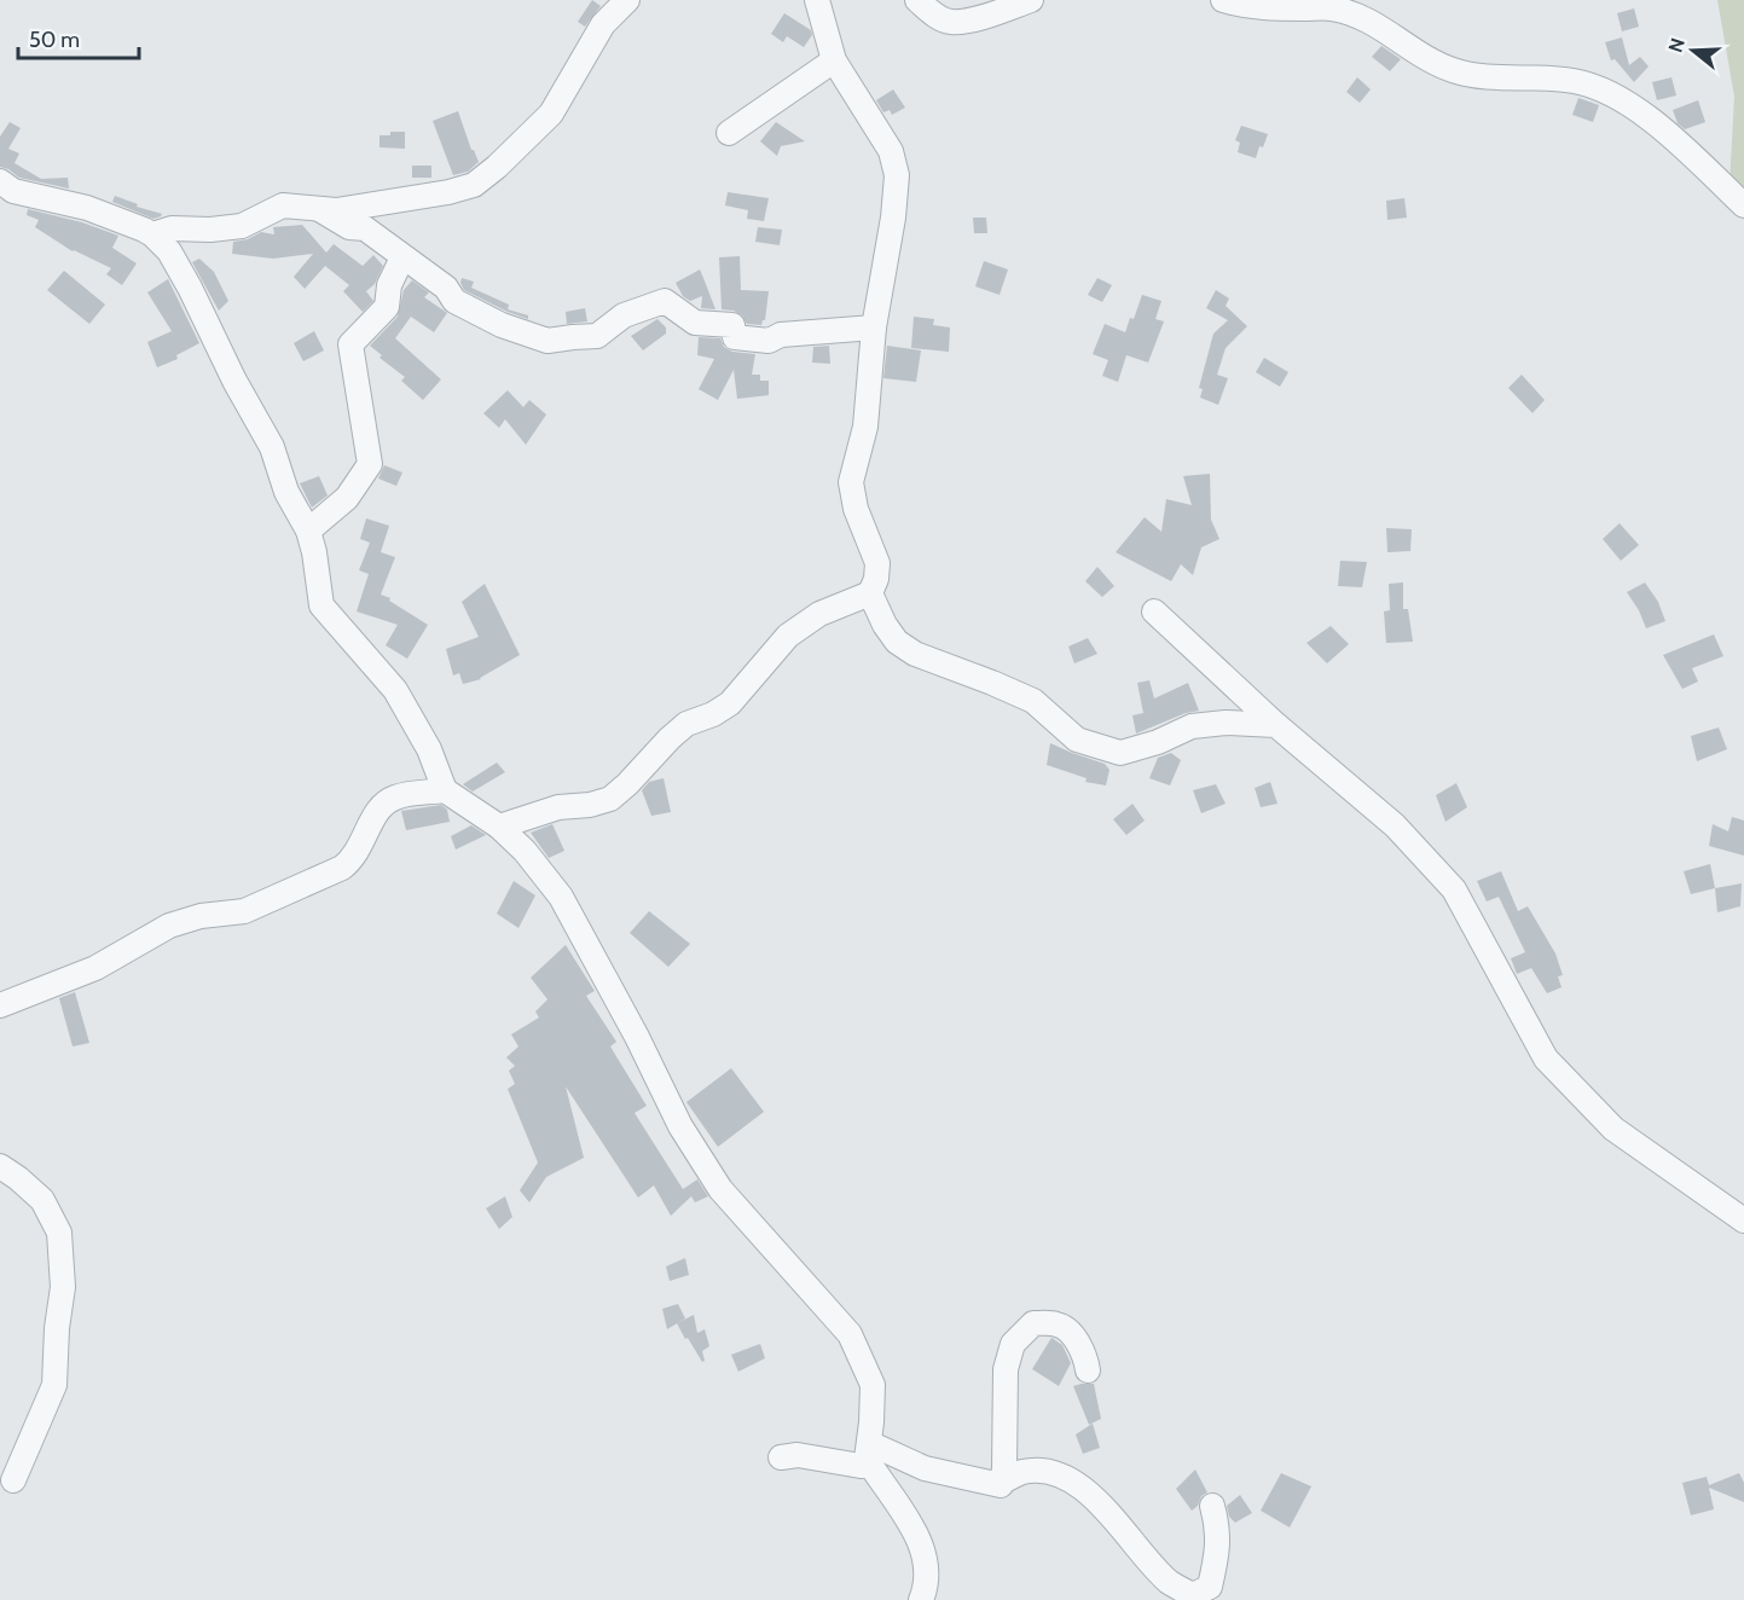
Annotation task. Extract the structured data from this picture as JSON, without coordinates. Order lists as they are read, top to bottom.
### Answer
{
  "scale_bar": "50 m",
  "north": "left"
}
